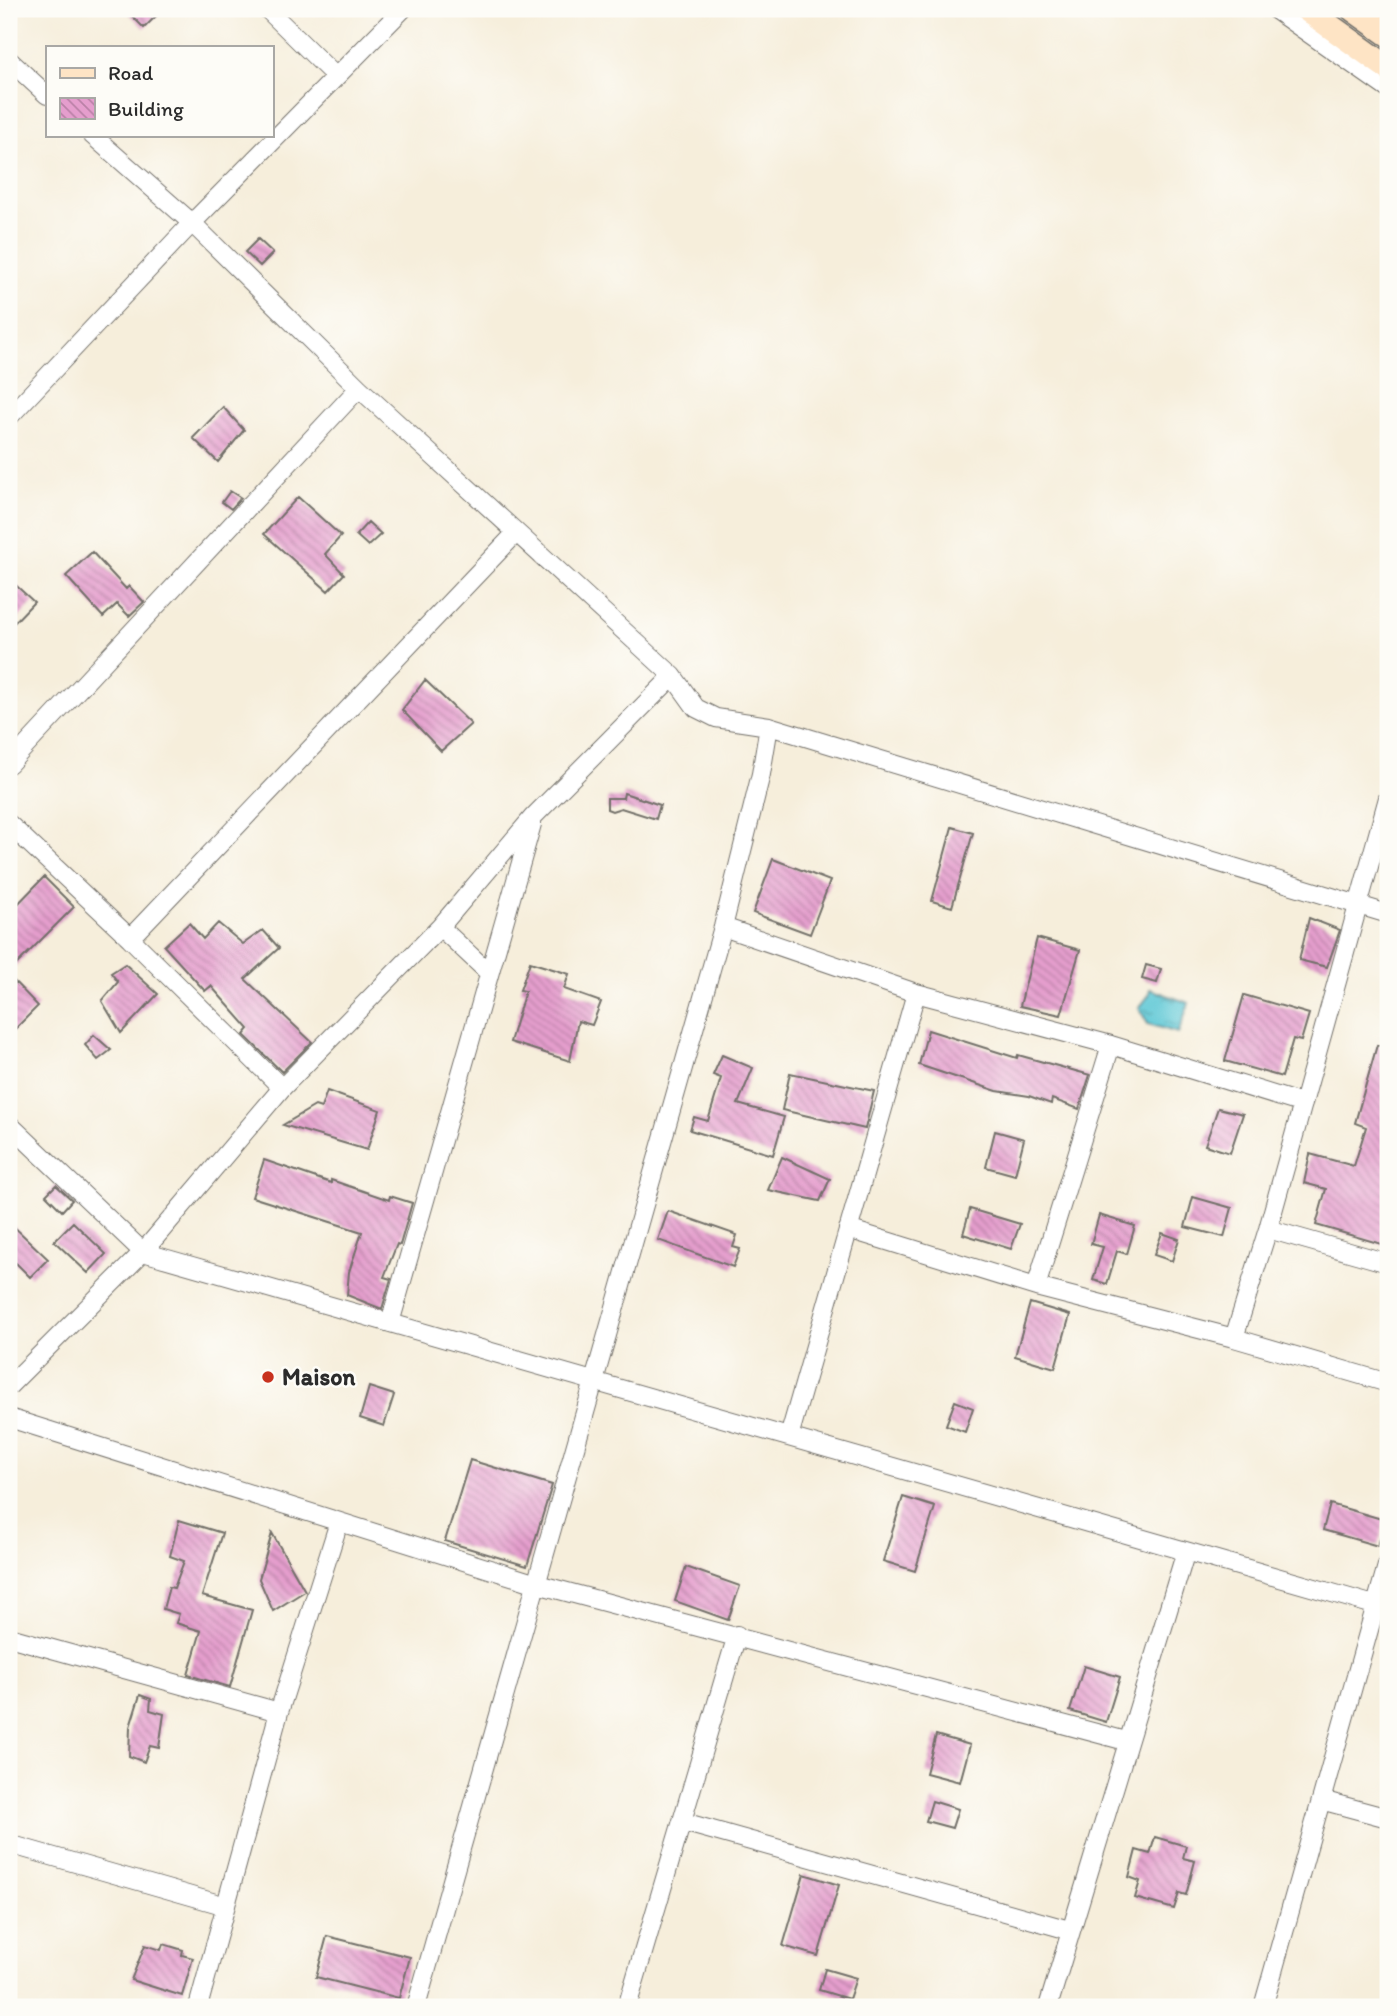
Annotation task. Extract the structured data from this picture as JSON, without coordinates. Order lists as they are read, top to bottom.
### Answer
{
  "places": ["Maison"],
  "legend": ["Road", "Building"]
}
